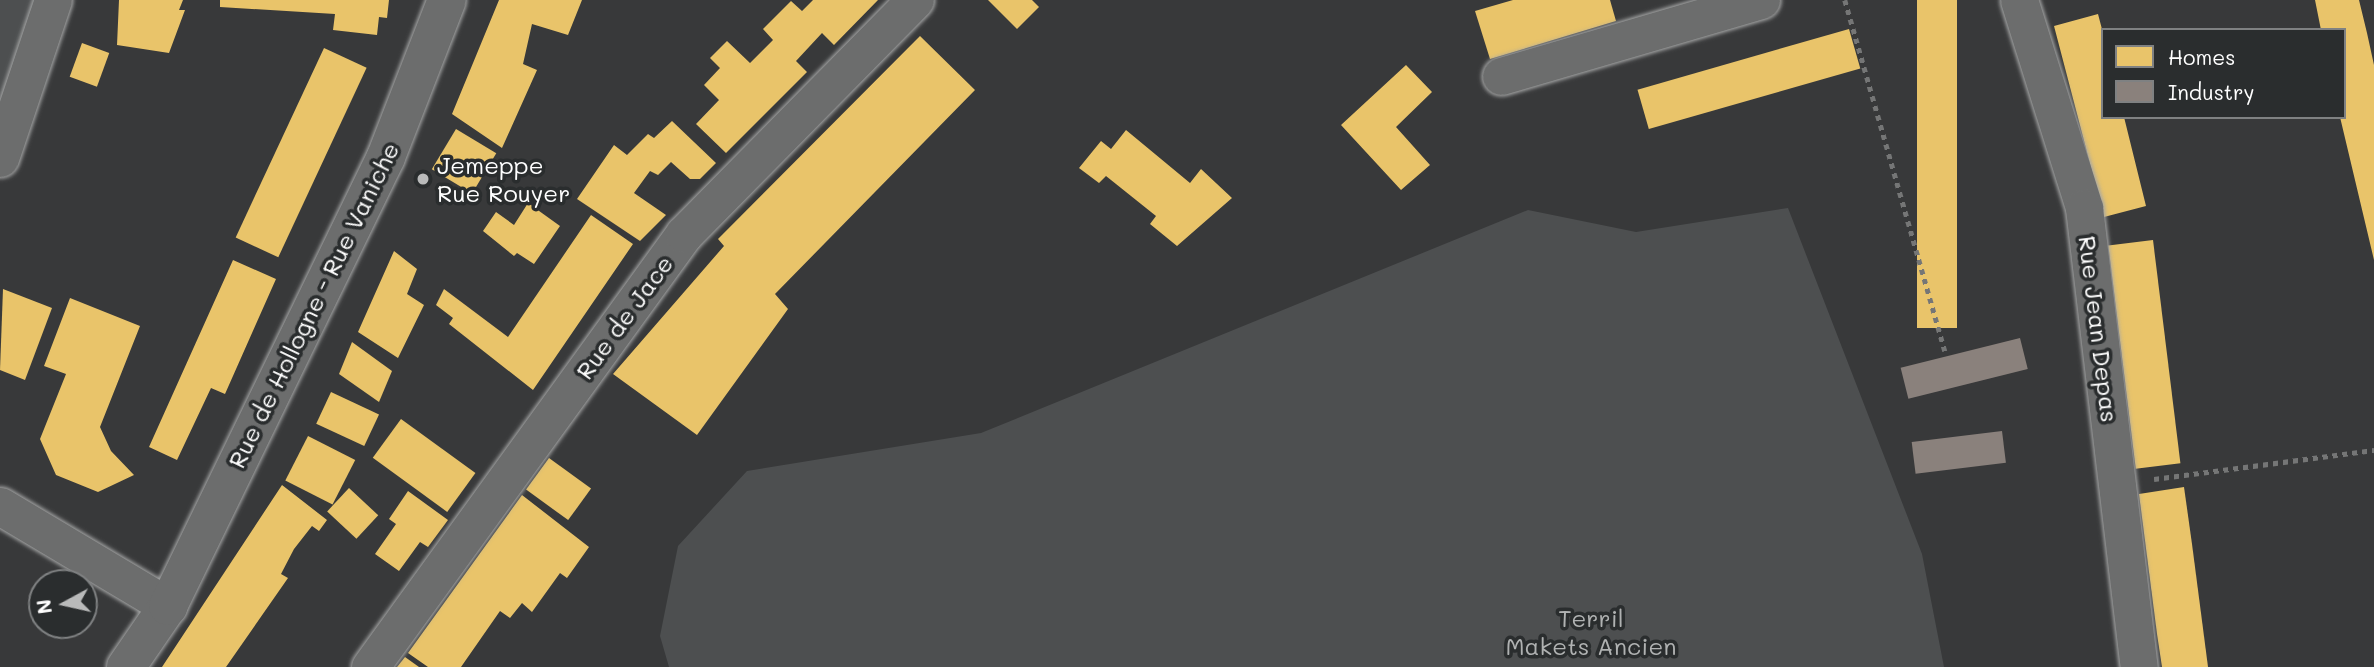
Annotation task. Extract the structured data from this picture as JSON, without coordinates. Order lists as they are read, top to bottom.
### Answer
{
  "streets": {
    "street": ["Rue de Hollogne - Rue Vaniche", "Rue de Jace", "Rue Jean Depas"]
  },
  "parks": ["Terril Makets Ancien"],
  "places": ["Jemeppe Rue Rouyer"],
  "legend": ["Homes", "Industry"],
  "north": "left"
}
